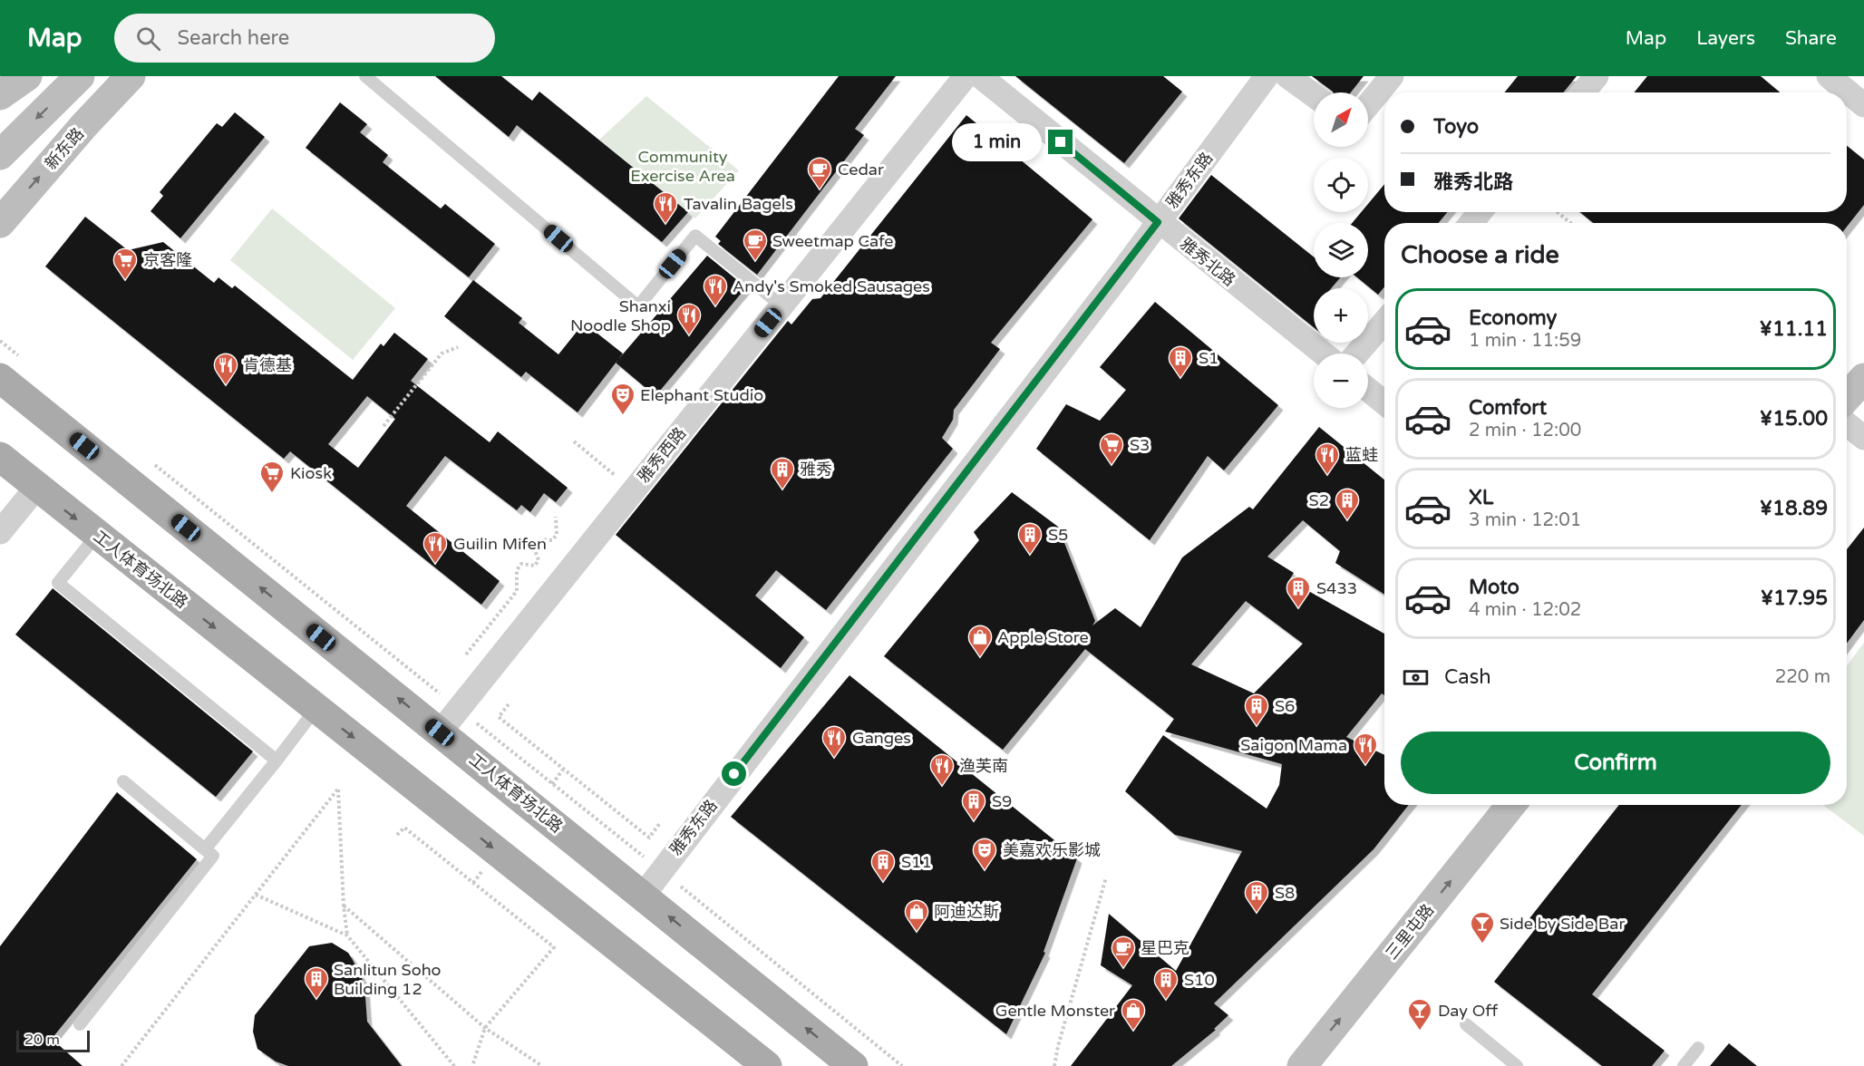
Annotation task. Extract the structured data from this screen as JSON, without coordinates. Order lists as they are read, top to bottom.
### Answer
{
  "streets": {
    "main road": ["工人体育场北路"],
    "street": [
      "新东路",
      "雅秀东路",
      "雅秀北路",
      "雅秀西路",
      "三里屯路"
    ]
  },
  "crossings": [
    ["雅秀东路", "雅秀北路"],
    ["雅秀东路", "工人体育场北路"],
    ["雅秀西路", "工人体育场北路"]
  ],
  "one_way": ["三里屯路"],
  "parks": ["Community Exercise Area"],
  "places": {
    "cafe": ["Cedar", "Sweetmap Cafe", "星巴克"],
    "restaurant": [
      "Tavalin Bagels",
      "Andy's Smoked Sausages",
      "Shanxi Noodle Shop",
      "肯德基",
      "蓝蛙",
      "Guilin Mifen",
      "Ganges",
      "Saigon Mama",
      "渔芙南"
    ],
    "supermarket": ["京客隆", "S3", "Kiosk"],
    "building": [
      "S1",
      "雅秀",
      "S2",
      "S5",
      "S433",
      "S6",
      "S9",
      "S11",
      "S8",
      "Sanlitun Soho Building 12",
      "S10"
    ],
    "theatre": ["Elephant Studio", "美嘉欢乐影城"],
    "shop": ["Apple Store", "阿迪达斯", "Gentle Monster"],
    "bar": ["Side by Side Bar", "Day Off"]
  },
  "scale_bar": "20 m",
  "north": "top right",
  "page": {
    "header": "Map",
    "search": "Search here",
    "nav": ["Map", "Layers", "Share"],
    "map_buttons": ["+", "−"],
    "banner": ["Toyo", "雅秀北路"],
    "bubble": "1 min",
    "heading": "Choose a ride",
    "list": [
      {
        "name": "Economy",
        "note": "1 min · 11:59",
        "value": "¥11.11"
      },
      {
        "name": "Comfort",
        "note": "2 min · 12:00",
        "value": "¥15.00"
      },
      {
        "name": "XL",
        "note": "3 min · 12:01",
        "value": "¥18.89"
      },
      {
        "name": "Moto",
        "note": "4 min · 12:02",
        "value": "¥17.95"
      }
    ],
    "pay": ["Cash", "220 m"],
    "buttons": "Confirm",
    "scale": "20 m"
  }
}
